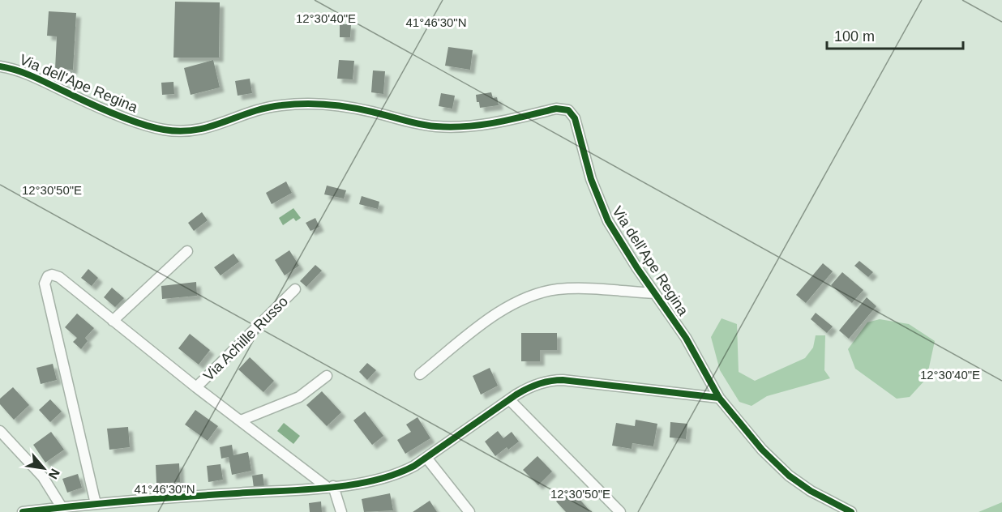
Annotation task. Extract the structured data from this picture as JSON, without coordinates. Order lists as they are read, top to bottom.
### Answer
{
  "streets": {
    "street": ["Via dell'Ape Regina", "Via Achille Russo"]
  },
  "scale_bar": "100 m",
  "north": "bottom right",
  "coordinates": ["12°30'40\"E", "41°46'30\"N", "12°30'50\"E"]
}
